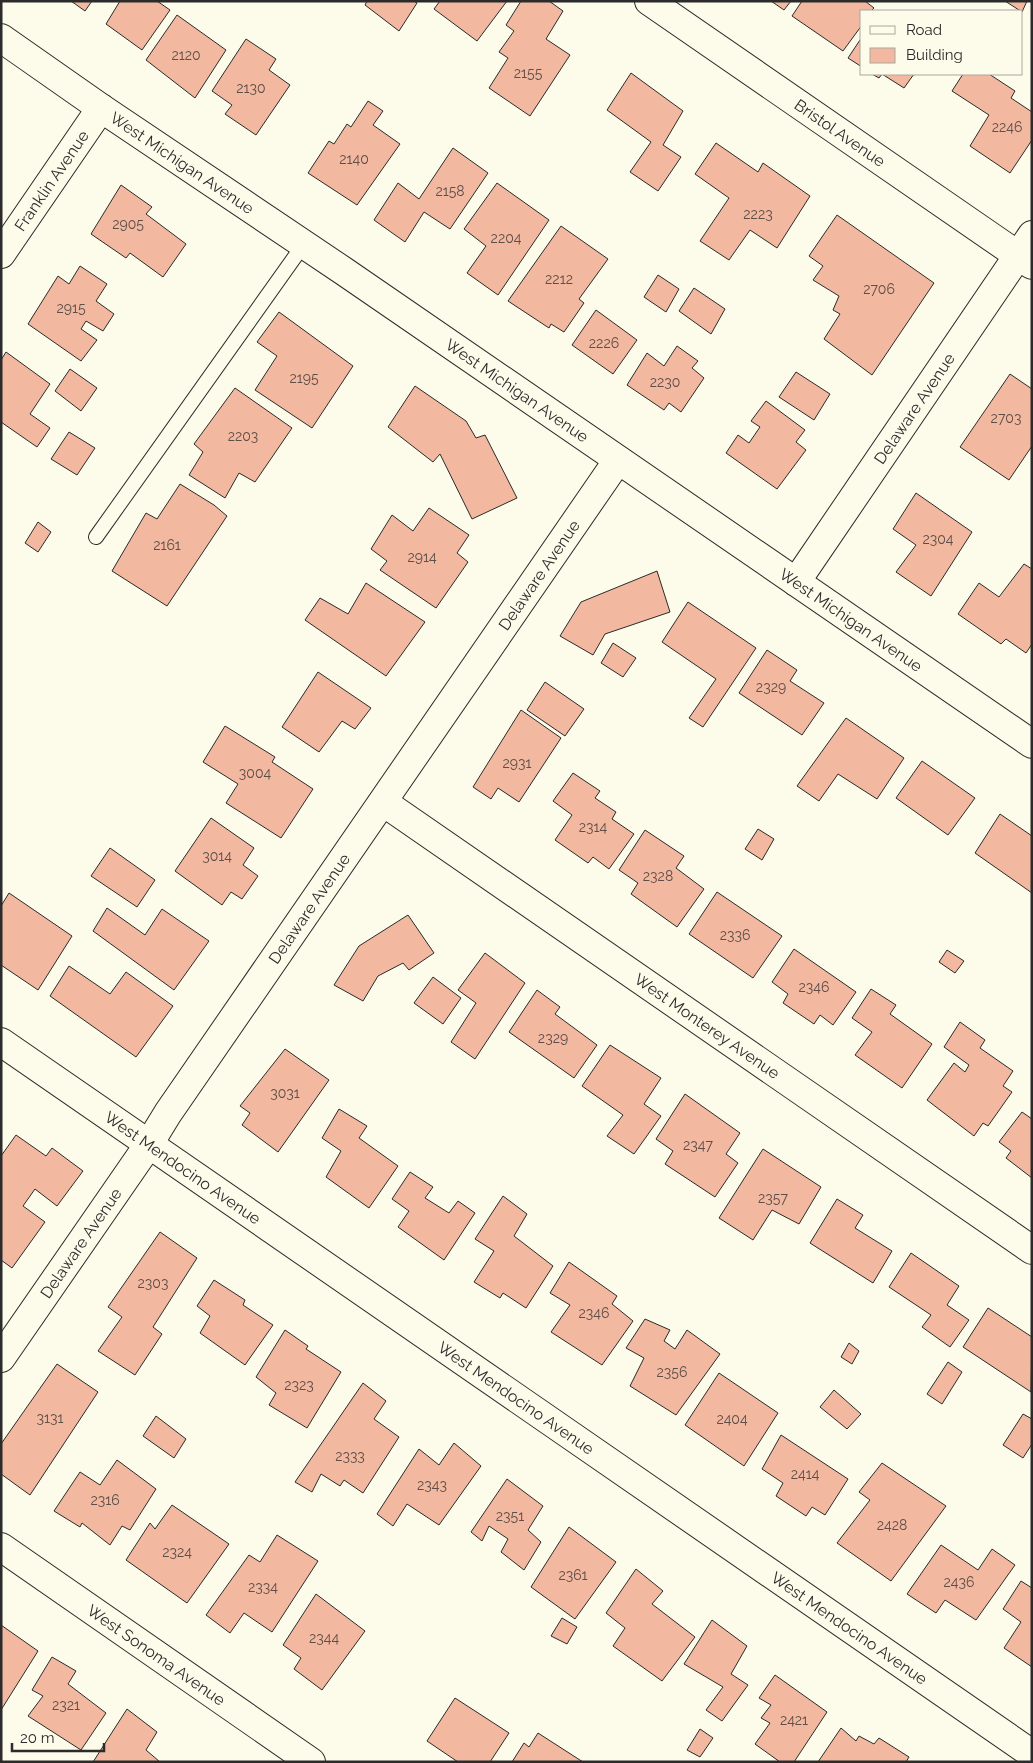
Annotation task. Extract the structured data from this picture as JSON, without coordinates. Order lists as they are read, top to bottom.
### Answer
{
  "streets": {
    "street": [
      "Bristol Avenue",
      "West Michigan Avenue",
      "Franklin Avenue",
      "Delaware Avenue",
      "West Monterey Avenue",
      "West Mendocino Avenue",
      "West Sonoma Avenue"
    ]
  },
  "crossings": [
    ["Bristol Avenue", "Delaware Avenue"],
    ["West Michigan Avenue", "Franklin Avenue"],
    ["West Michigan Avenue", "Delaware Avenue"],
    ["Delaware Avenue", "West Monterey Avenue"],
    ["Delaware Avenue", "West Mendocino Avenue"]
  ],
  "house_numbers": [
    "2120",
    "2155",
    "2130",
    "2246",
    "2140",
    "2158",
    "2223",
    "2905",
    "2204",
    "2212",
    "2706",
    "2915",
    "2226",
    "2195",
    "2230",
    "2703",
    "2203",
    "2304",
    "2161",
    "2914",
    "2329",
    "2931",
    "3004",
    "2314",
    "3014",
    "2328",
    "2336",
    "2346",
    "2329",
    "3031",
    "2347",
    "2357",
    "2303",
    "2346",
    "2356",
    "2323",
    "3131",
    "2404",
    "2333",
    "2414",
    "2343",
    "2316",
    "2351",
    "2428",
    "2324",
    "2361",
    "2436",
    "2334",
    "2344",
    "2321",
    "2421"
  ],
  "legend": ["Road", "Building"],
  "scale_bar": "20 m"
}
